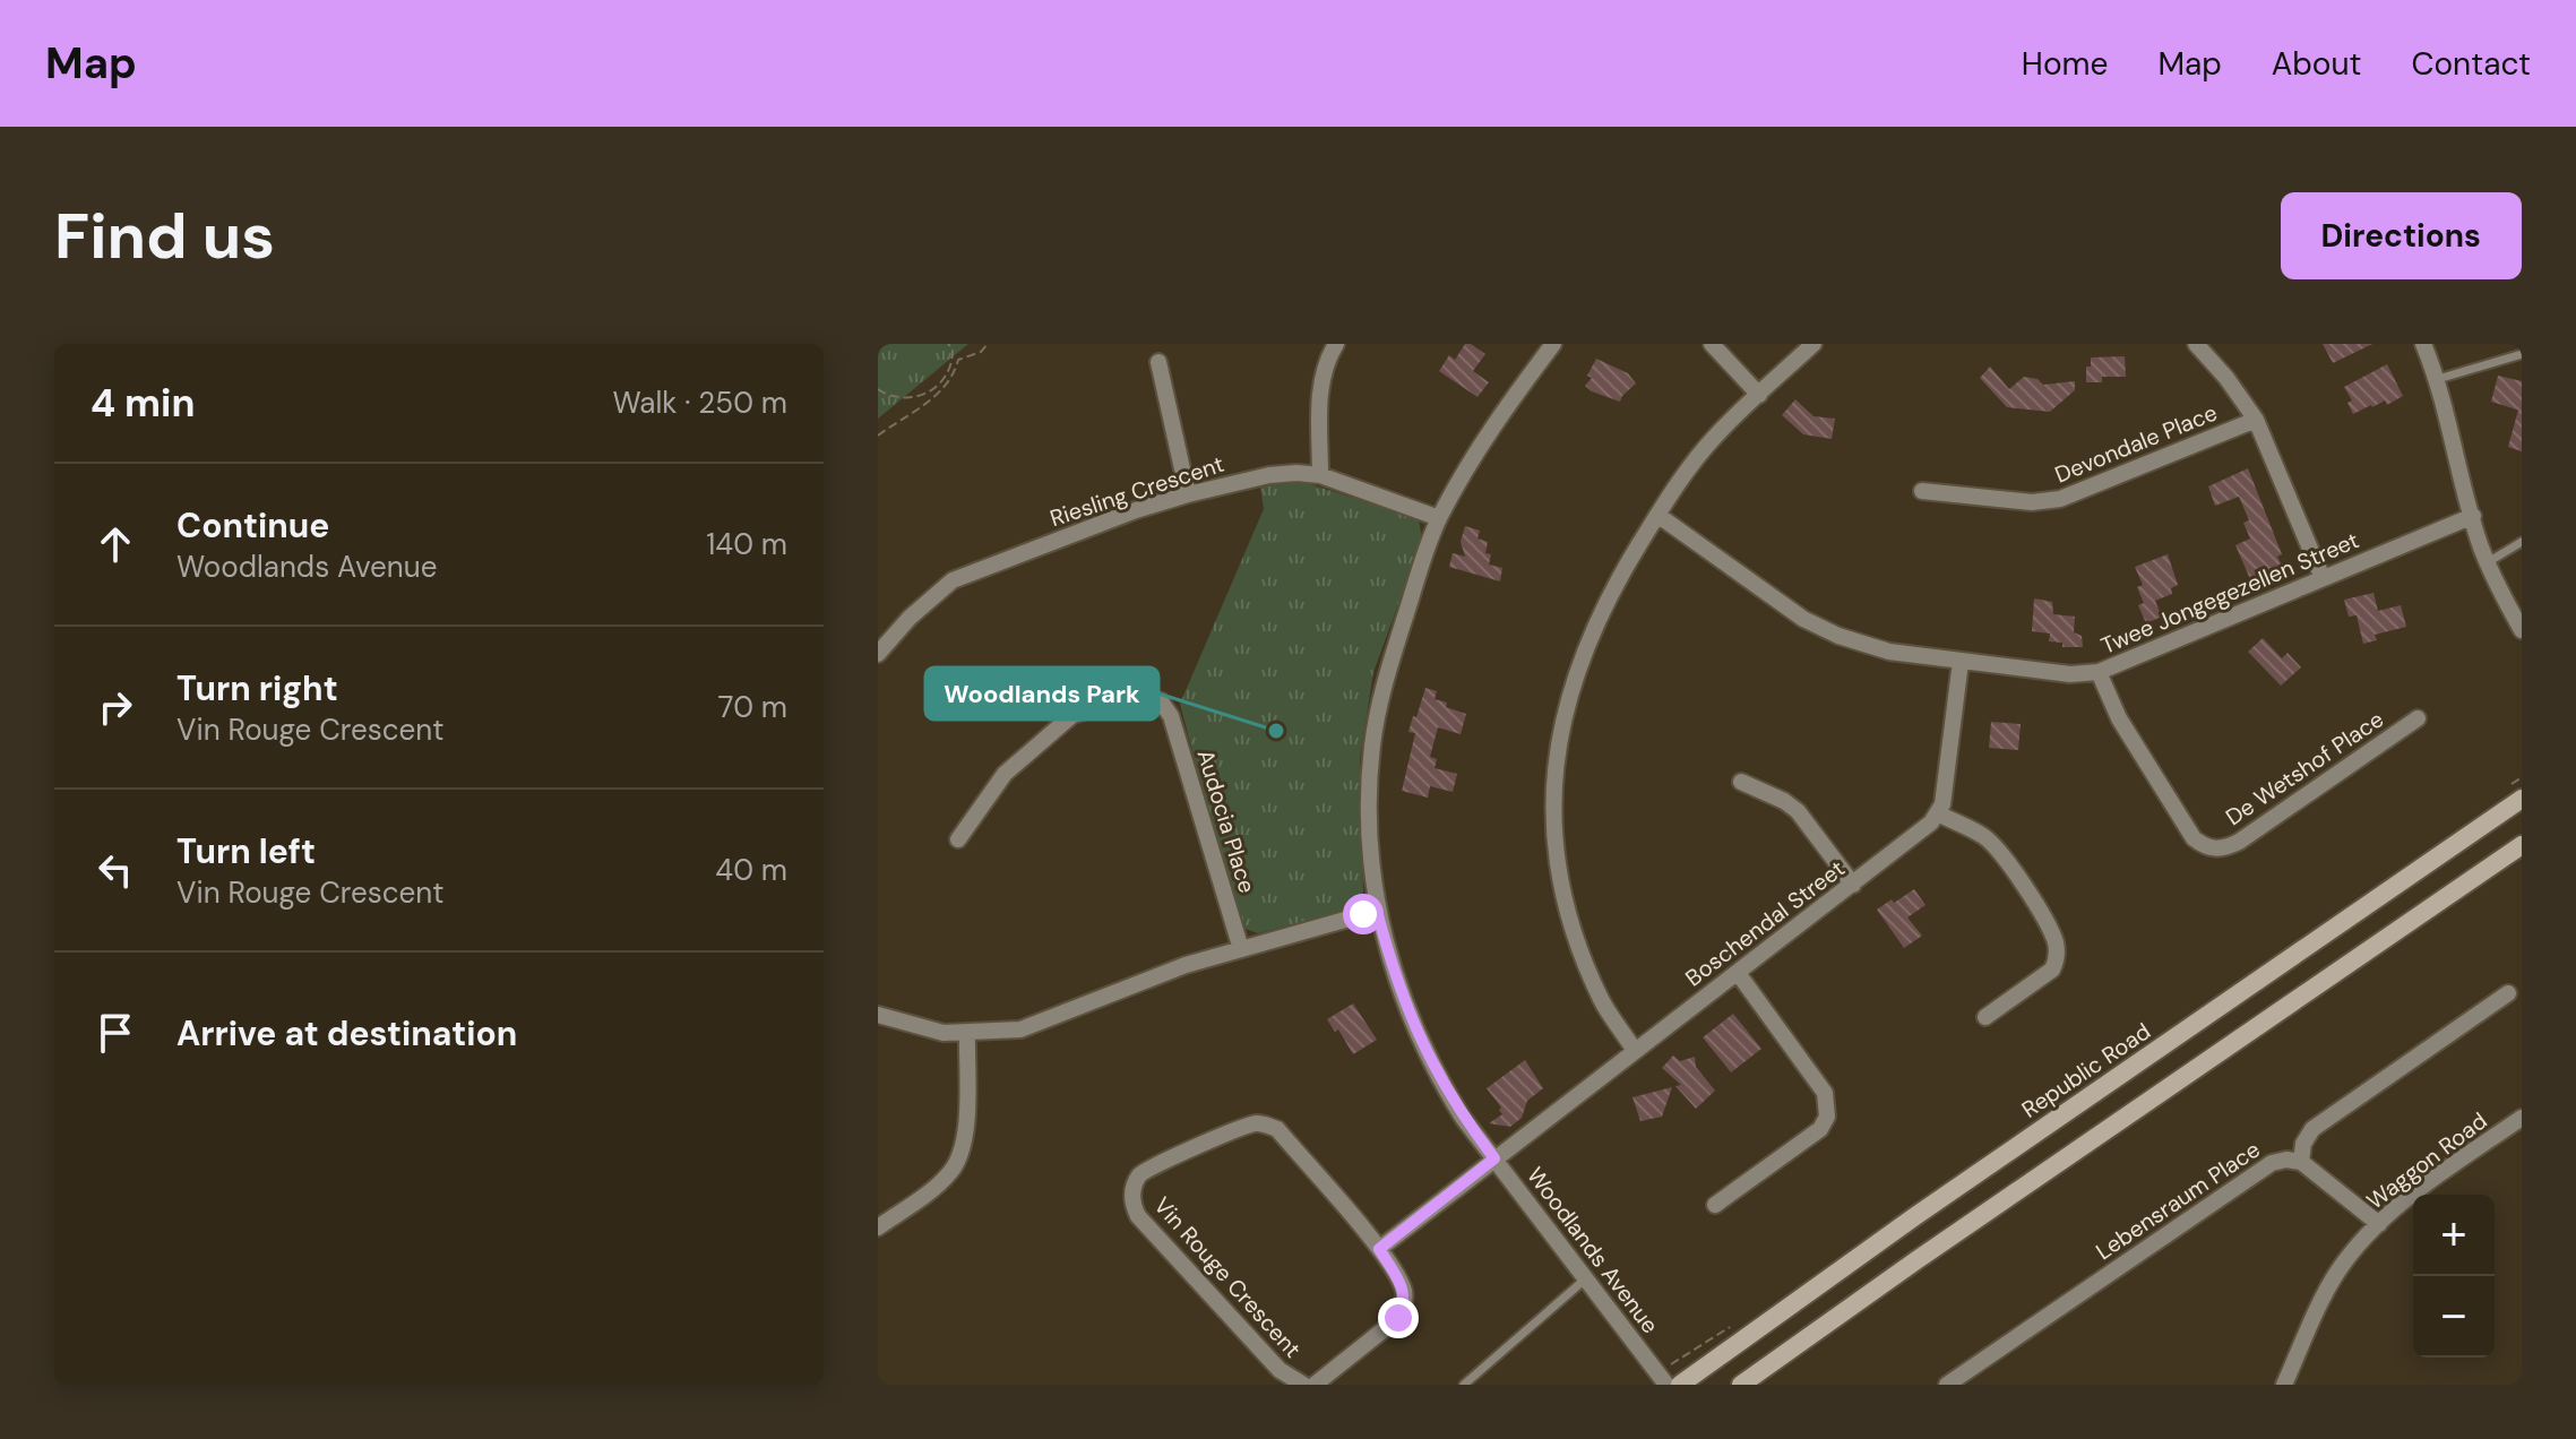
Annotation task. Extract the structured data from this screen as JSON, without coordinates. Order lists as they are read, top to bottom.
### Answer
{
  "streets": {
    "main road": ["Republic Road"],
    "street": [
      "Devondale Place",
      "Riesling Crescent",
      "Twee Jongegezellen Street",
      "De Wetshof Place",
      "Audocia Place",
      "Boschendal Street",
      "Waggon Road",
      "Lebensraum Place",
      "Woodlands Avenue",
      "Vin Rouge Crescent"
    ]
  },
  "crossings": [
    ["Riesling Crescent", "Woodlands Avenue"],
    ["Twee Jongegezellen Street", "De Wetshof Place"],
    ["Boschendal Street", "Woodlands Avenue"]
  ],
  "places": ["Woodlands Park"],
  "page": {
    "header": "Map",
    "nav": [
      "Home",
      "Map",
      "About",
      "Contact"
    ],
    "buttons": "Directions",
    "title": "Find us",
    "heading": ["4 min", "Walk · 250 m"],
    "list": [
      ["Continue", "Woodlands Avenue", "140 m"],
      ["Turn right", "Vin Rouge Crescent", "70 m"],
      ["Turn left", "Vin Rouge Crescent", "40 m"],
      "Arrive at destination"
    ],
    "map_buttons": ["+", "−"]
  }
}
